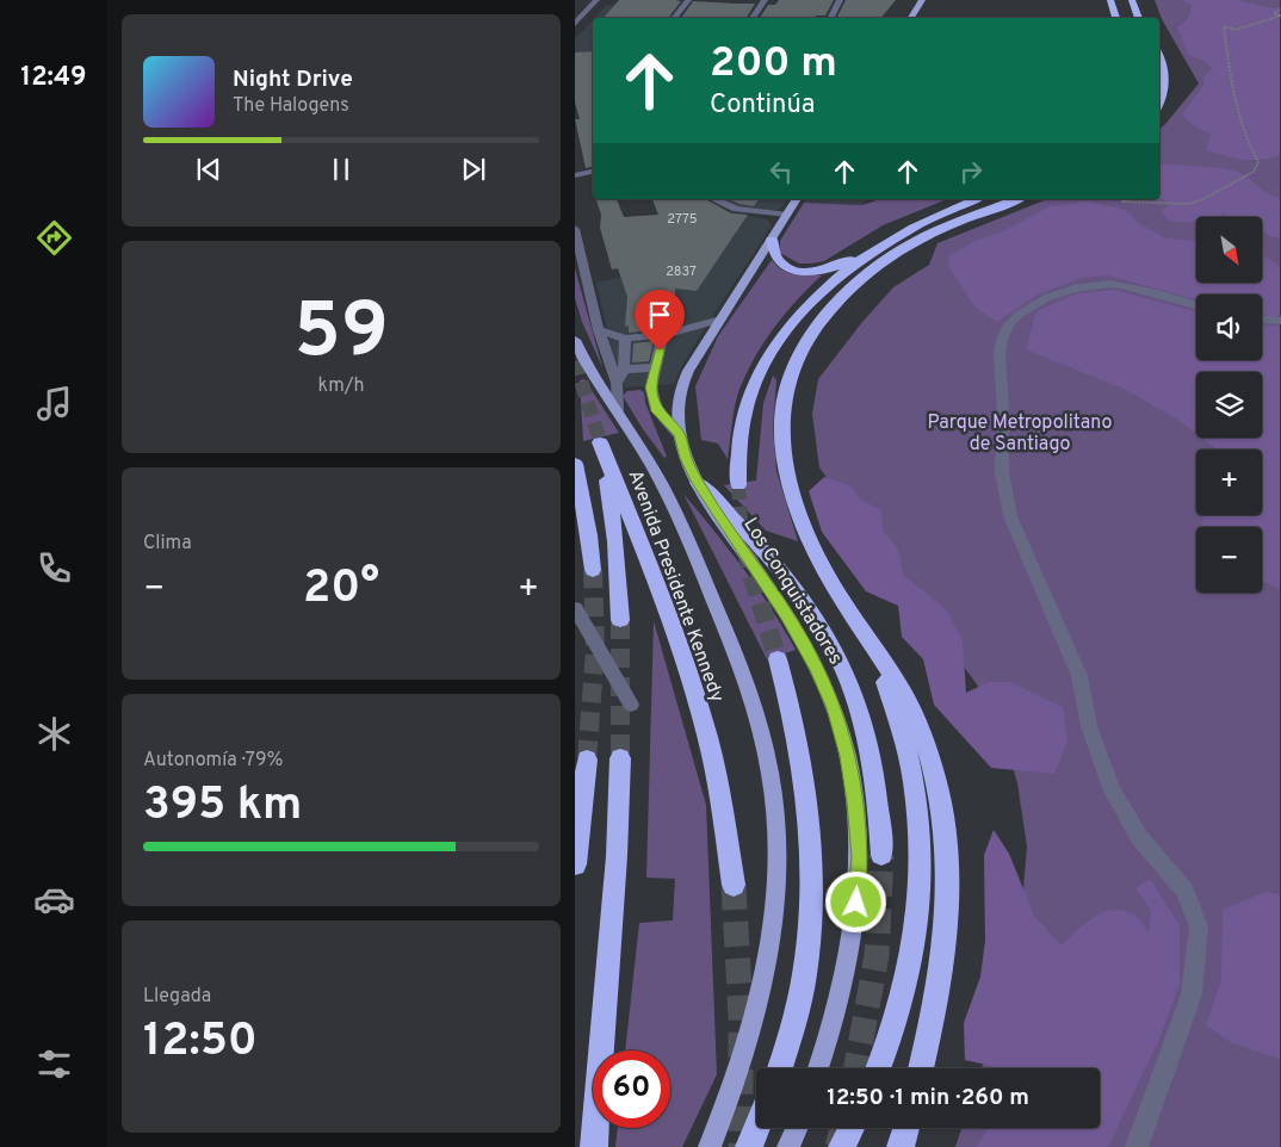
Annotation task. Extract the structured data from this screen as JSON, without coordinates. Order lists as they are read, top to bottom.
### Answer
{
  "streets": {
    "highway": ["Avenida Presidente Kennedy"],
    "main road": ["Los Conquistadores"]
  },
  "parks": ["Parque Metropolitano de Santiago"],
  "house_numbers": ["2775", "2837"],
  "north": "bottom right",
  "page": {
    "tabs": "12:49",
    "turn": ["200 m", "Continúa"],
    "song": ["Night Drive", "The Halogens"],
    "map_buttons": ["+", "−"],
    "tile": [
      ["59", "km/h"],
      "Clima",
      ["Autonomía · 79%", "395 km"],
      ["Llegada", "12:50"]
    ],
    "heat": ["−", "20°", "+"],
    "limit": "60",
    "trip": "12:50 · 1 min · 260 m"
  }
}
